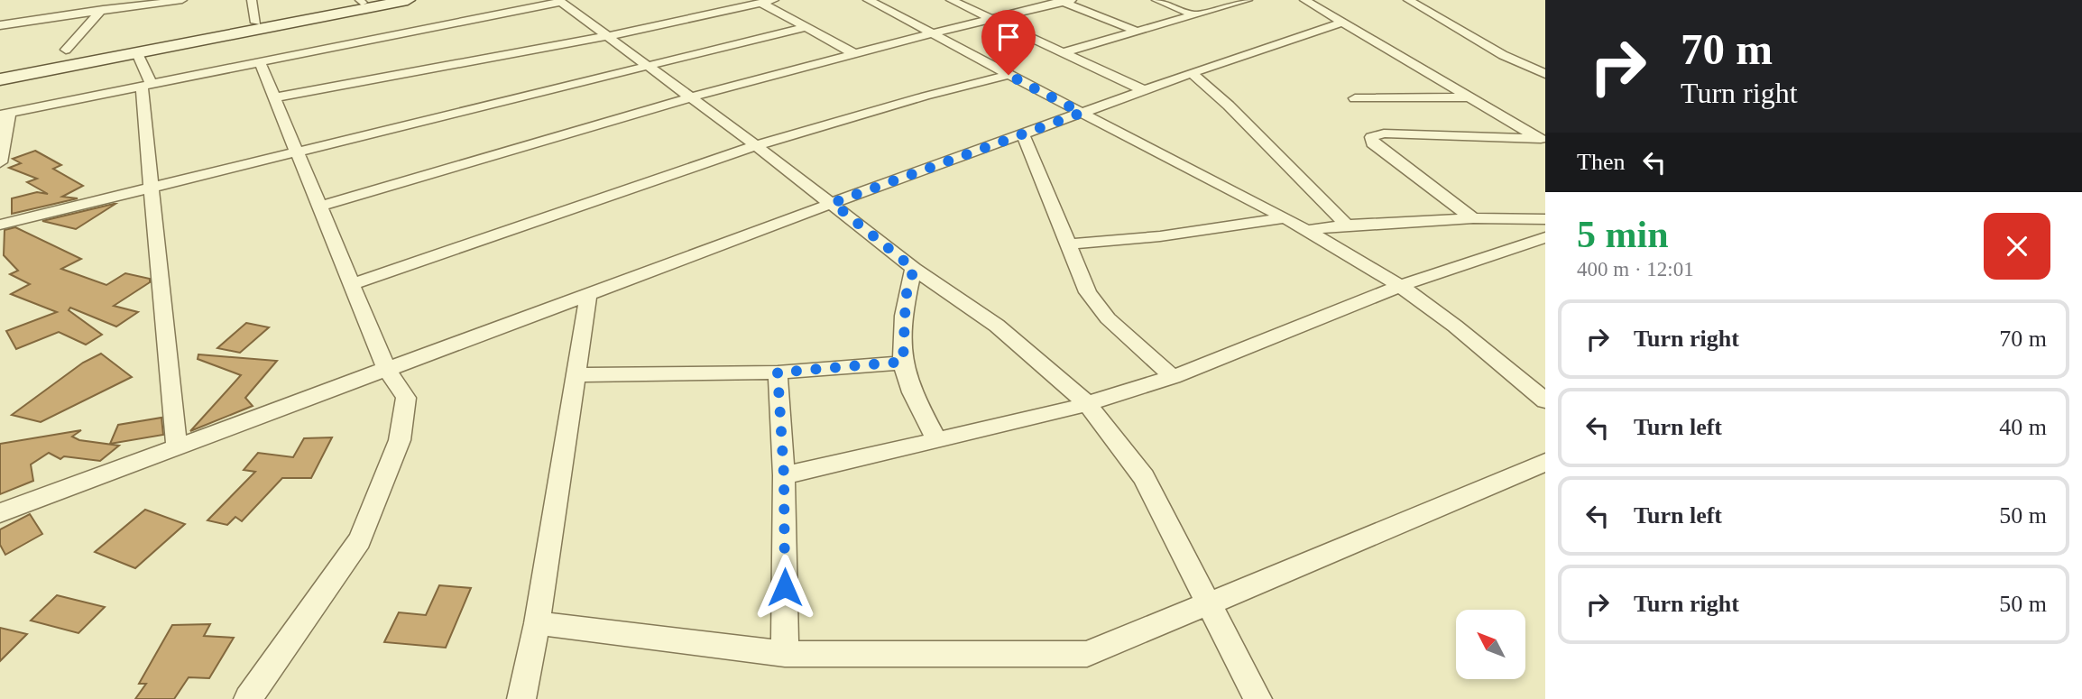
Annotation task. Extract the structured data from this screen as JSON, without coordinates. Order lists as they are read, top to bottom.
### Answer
{
  "north": "top left",
  "page": {
    "turn": ["70 m", "Turn right"],
    "then": "Then",
    "heading": ["5 min", "400 m · 12:01"],
    "list": [
      {
        "name": "Turn right",
        "value": "70 m"
      },
      {
        "name": "Turn left",
        "value": "40 m"
      },
      {
        "name": "Turn left",
        "value": "50 m"
      },
      {
        "name": "Turn right",
        "value": "50 m"
      }
    ]
  }
}
